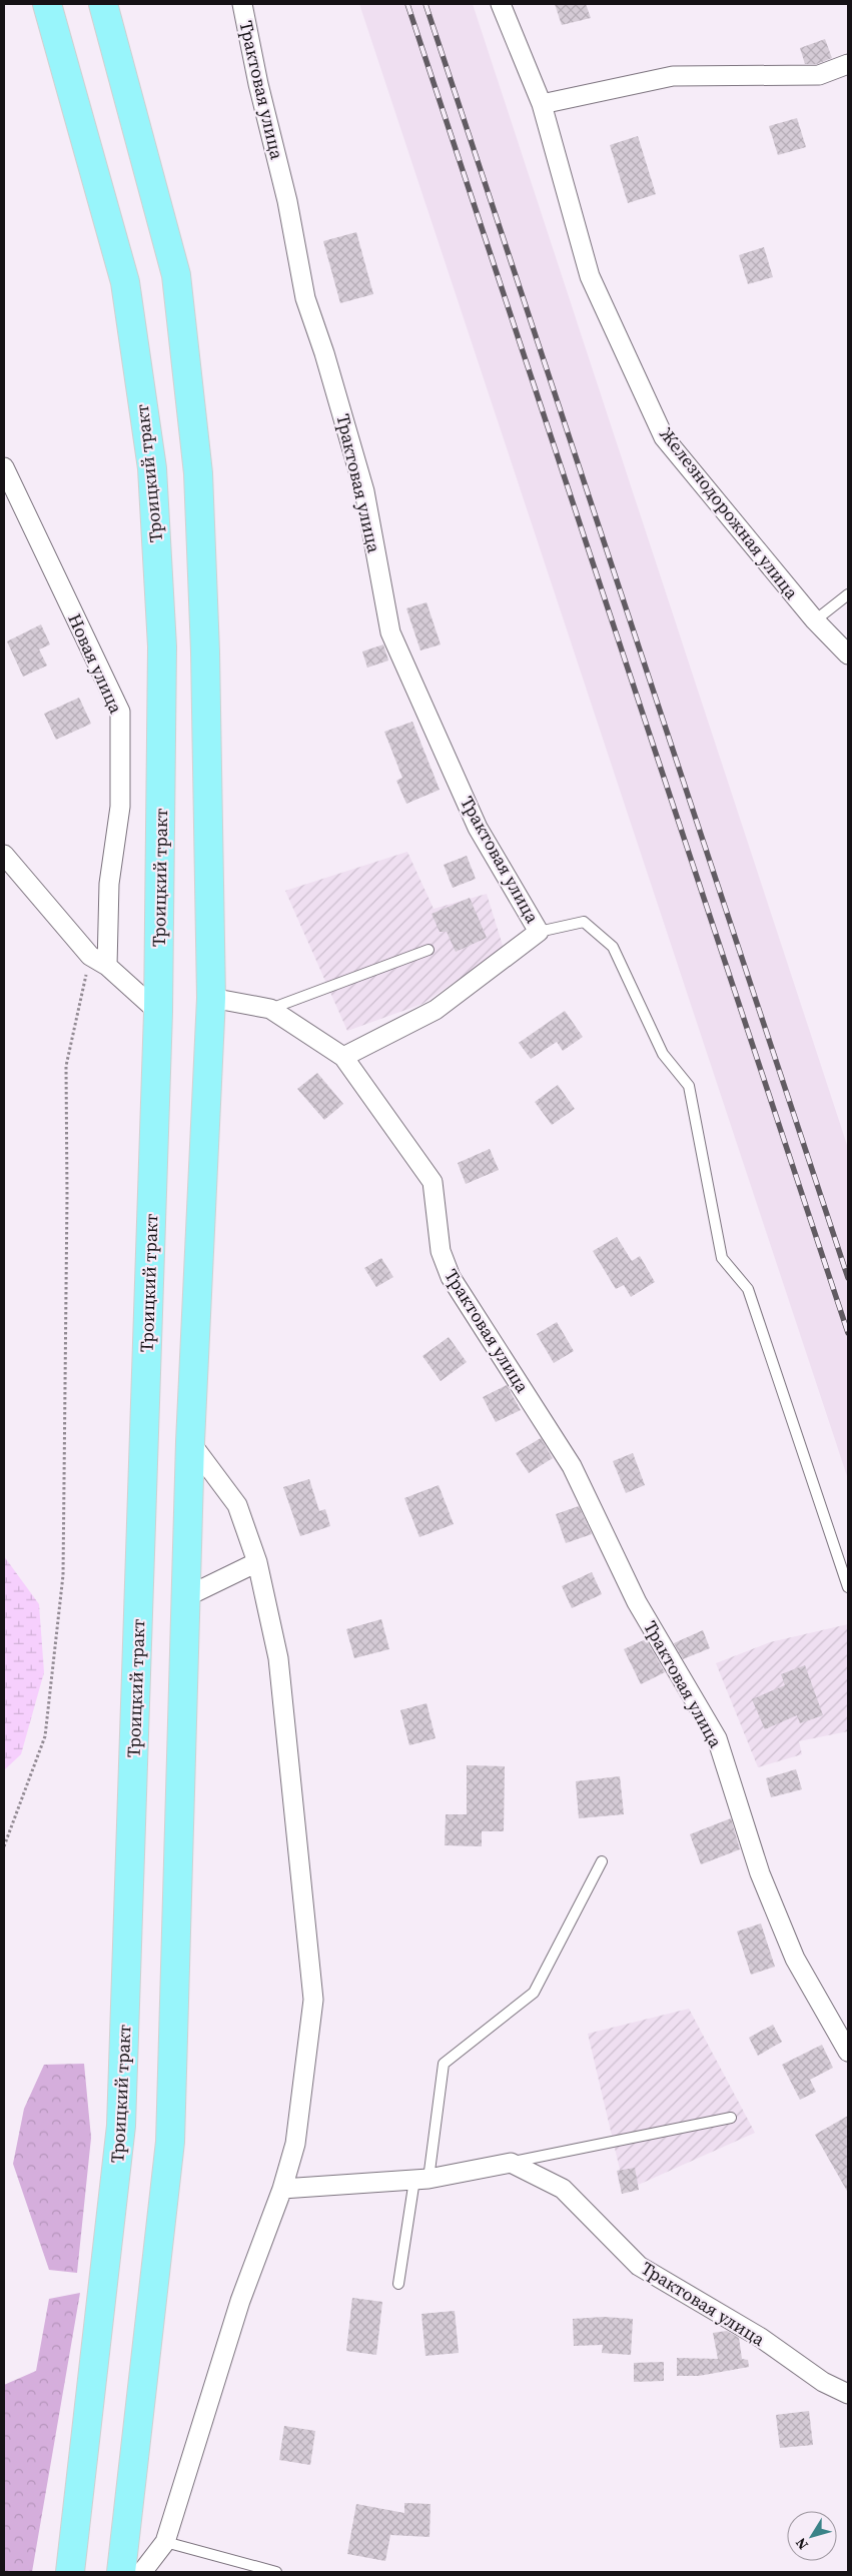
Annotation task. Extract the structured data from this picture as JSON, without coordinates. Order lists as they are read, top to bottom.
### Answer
{
  "streets": {
    "main road": ["Троицкий тракт"],
    "street": ["Трактовая улица", "Железнодорожная улица", "Новая улица"]
  },
  "north": "bottom left"
}
